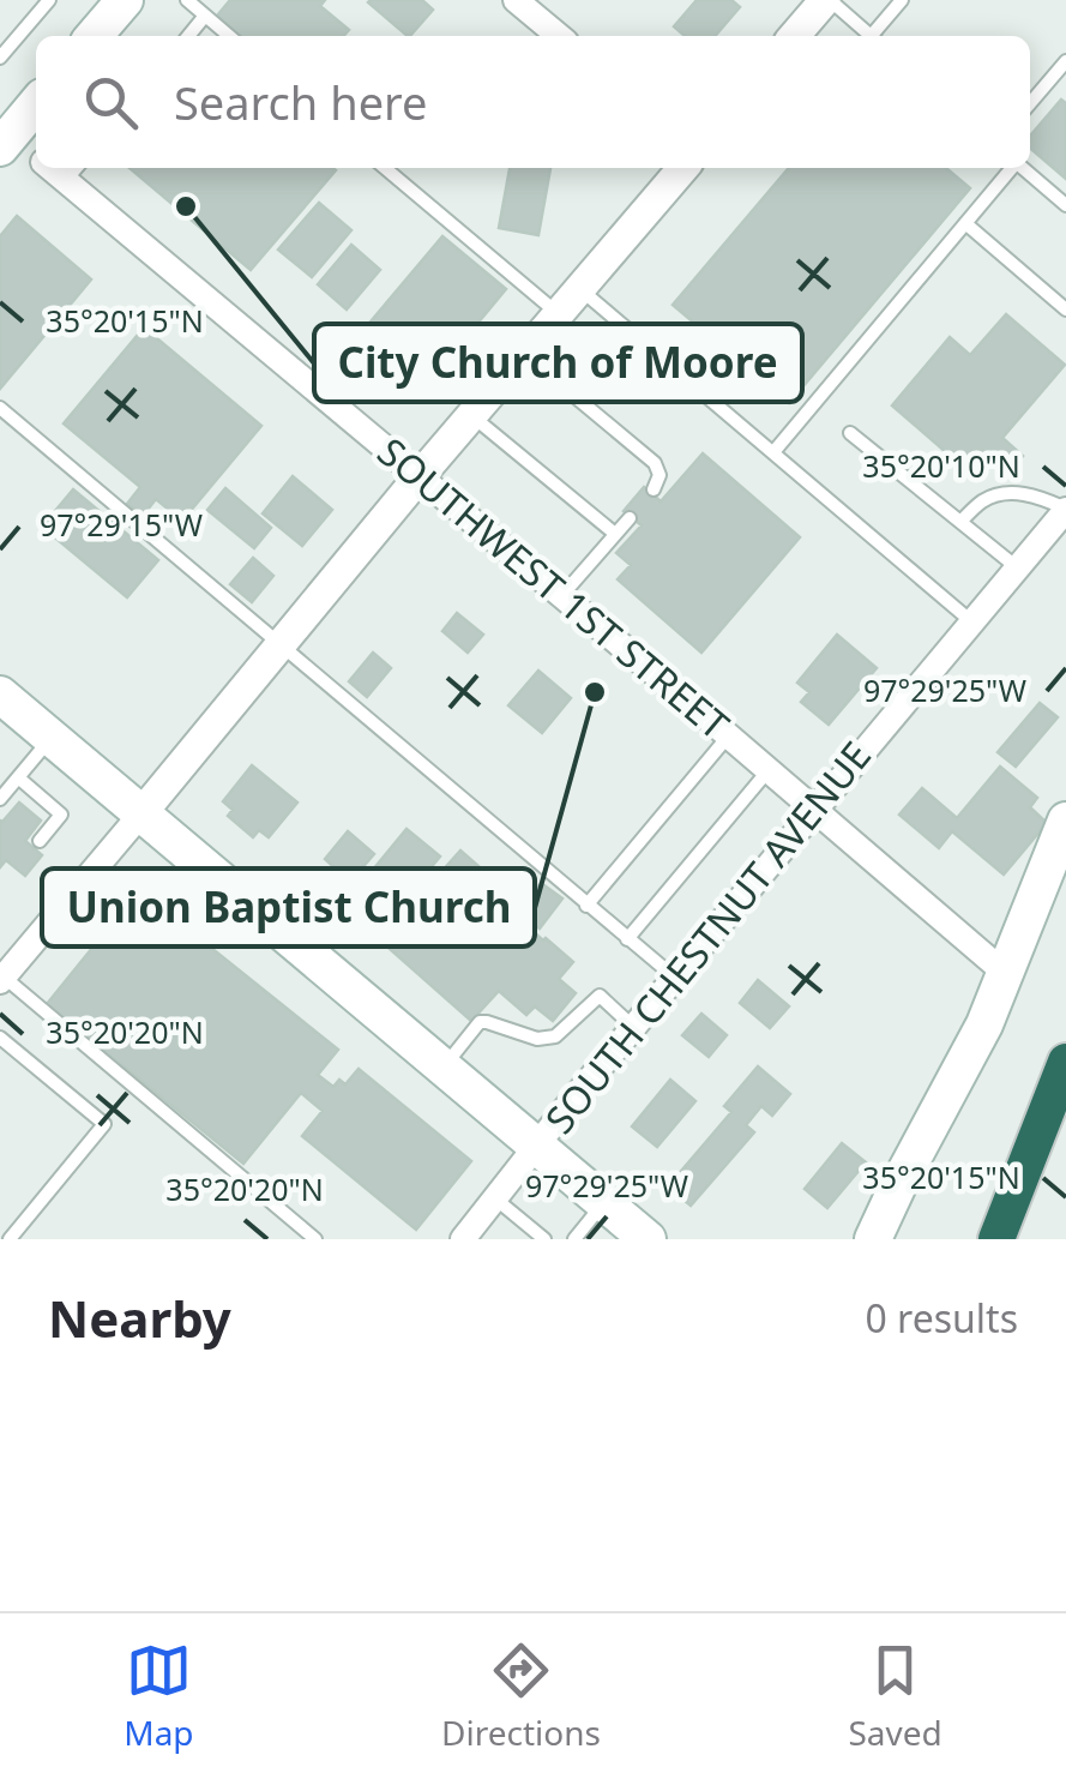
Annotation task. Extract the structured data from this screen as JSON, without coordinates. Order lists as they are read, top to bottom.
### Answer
{
  "streets": {
    "street": ["SOUTHWEST 1ST STREET", "SOUTH CHESTNUT AVENUE"]
  },
  "crossings": [
    ["SOUTHWEST 1ST STREET", "SOUTH CHESTNUT AVENUE"]
  ],
  "places": ["City Church of Moore", "Union Baptist Church"],
  "page": {
    "search": "Search here",
    "heading": ["Nearby", "0 results"],
    "nav": ["Map", "Directions", "Saved"]
  },
  "coordinates": [
    "35°20'15\"N",
    "35°20'10\"N",
    "97°29'15\"W",
    "97°29'25\"W",
    "35°20'20\"N"
  ]
}
